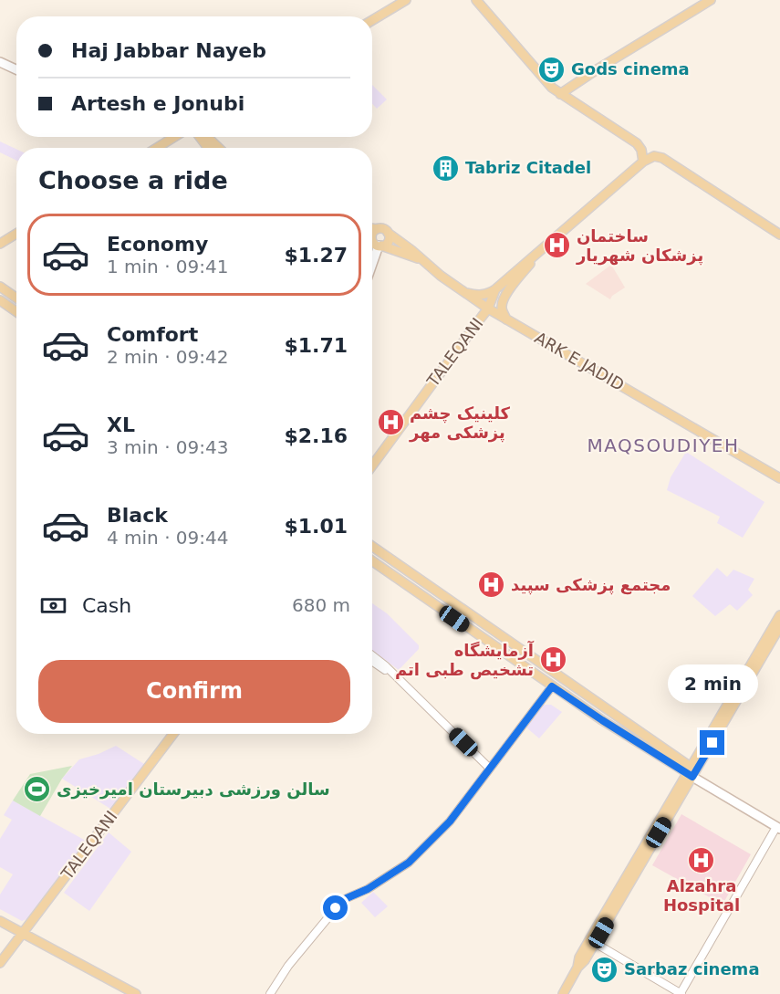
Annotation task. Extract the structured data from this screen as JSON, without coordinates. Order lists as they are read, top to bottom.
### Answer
{
  "streets": {
    "main road": ["TALEQANI", "ARK E JADID"]
  },
  "crossings": [
    ["TALEQANI", "ARK E JADID"]
  ],
  "districts": ["MAQSOUDIYEH"],
  "places": {
    "theatre": ["Gods cinema", "Sarbaz cinema"],
    "building": ["Tabriz Citadel"],
    "hospital": [
      "ساختمان پزشکان شهریار",
      "کلینیک چشم پزشکی مهر",
      "مجتمع پزشکی سپید",
      "آزمایشگاه تشخیص طبی اتم",
      "Alzahra Hospital"
    ],
    "sports": ["سالن ورزشی دبیرستان امیرخیزی"]
  },
  "page": {
    "banner": ["Haj Jabbar Nayeb", "Artesh e Jonubi"],
    "heading": "Choose a ride",
    "list": [
      {
        "name": "Economy",
        "note": "1 min · 09:41",
        "value": "$1.27"
      },
      {
        "name": "Comfort",
        "note": "2 min · 09:42",
        "value": "$1.71"
      },
      {
        "name": "XL",
        "note": "3 min · 09:43",
        "value": "$2.16"
      },
      {
        "name": "Black",
        "note": "4 min · 09:44",
        "value": "$1.01"
      }
    ],
    "pay": ["Cash", "680 m"],
    "buttons": "Confirm",
    "bubble": "2 min"
  }
}
